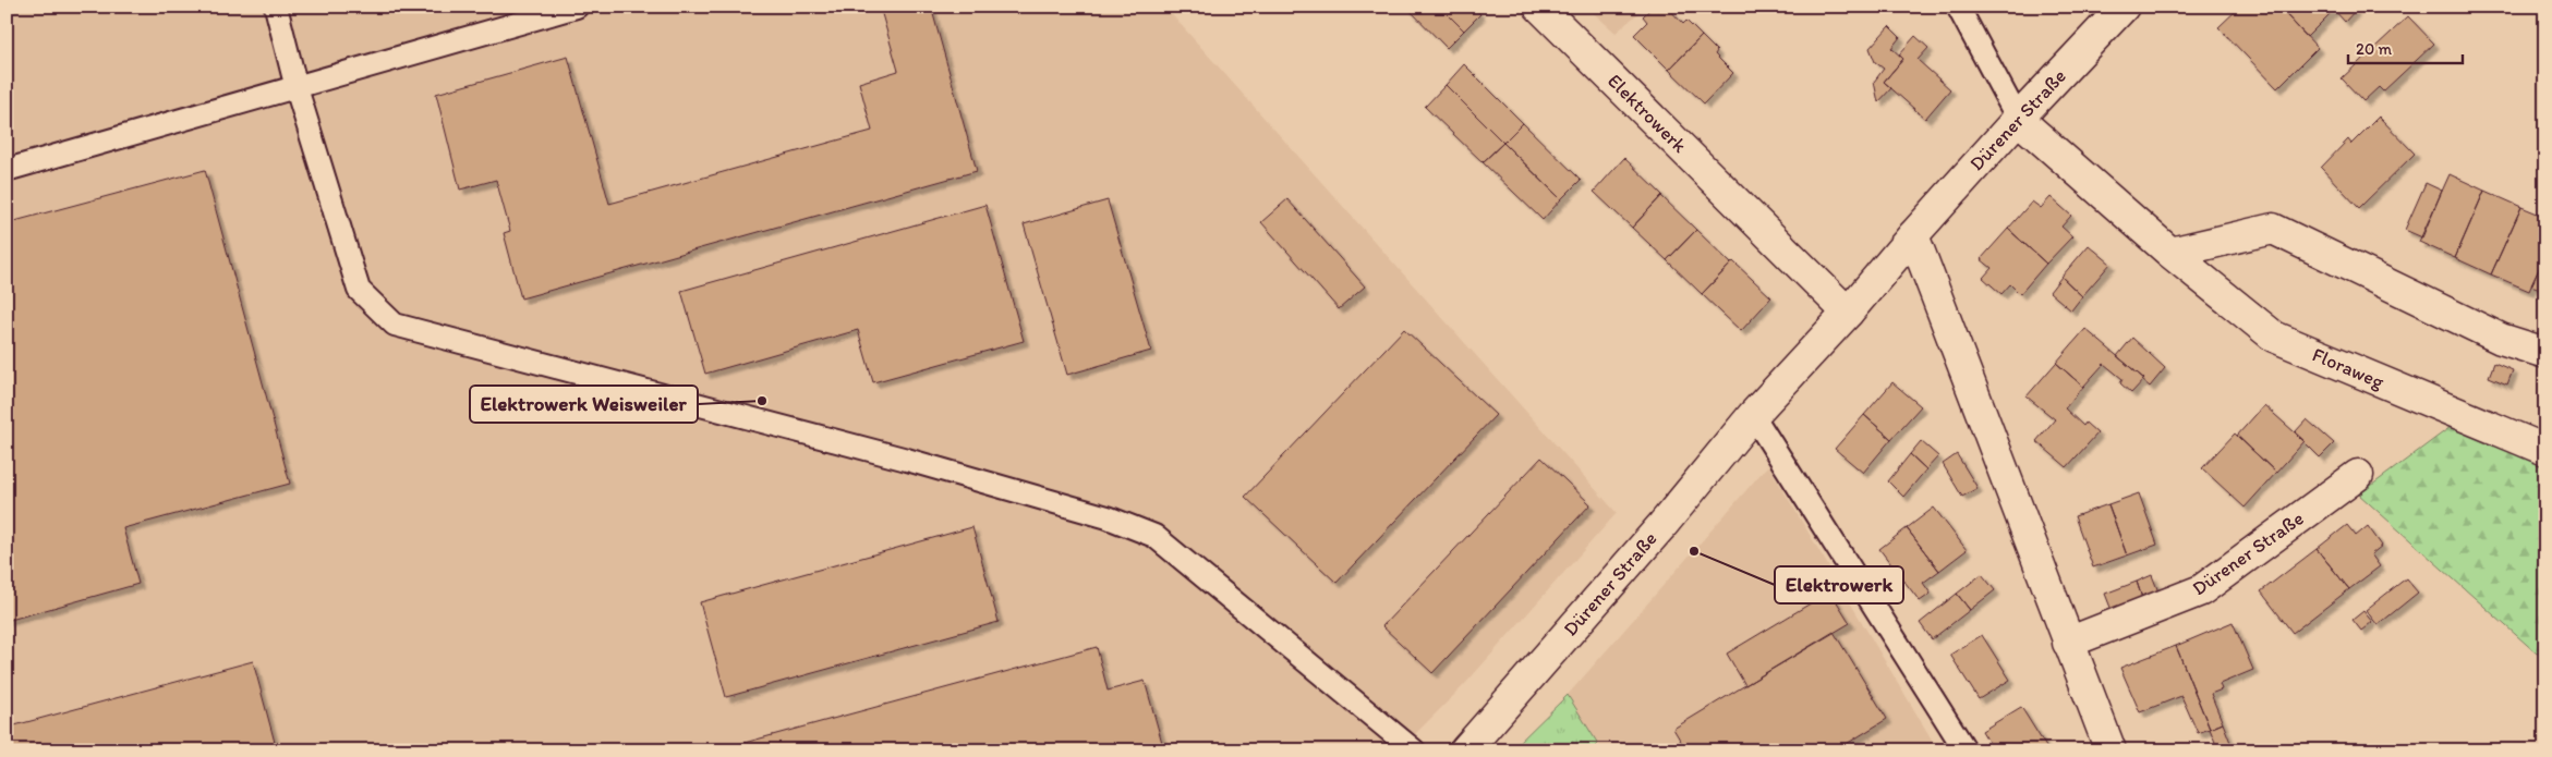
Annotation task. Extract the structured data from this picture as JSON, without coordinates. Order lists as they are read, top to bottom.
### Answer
{
  "streets": {
    "street": ["Elektrowerk", "Dürener Straße", "Floraweg"]
  },
  "crossings": [
    ["Elektrowerk", "Dürener Straße"],
    ["Dürener Straße", "Floraweg"]
  ],
  "places": ["Elektrowerk Weisweiler", "Elektrowerk"],
  "scale_bar": "20 m"
}
